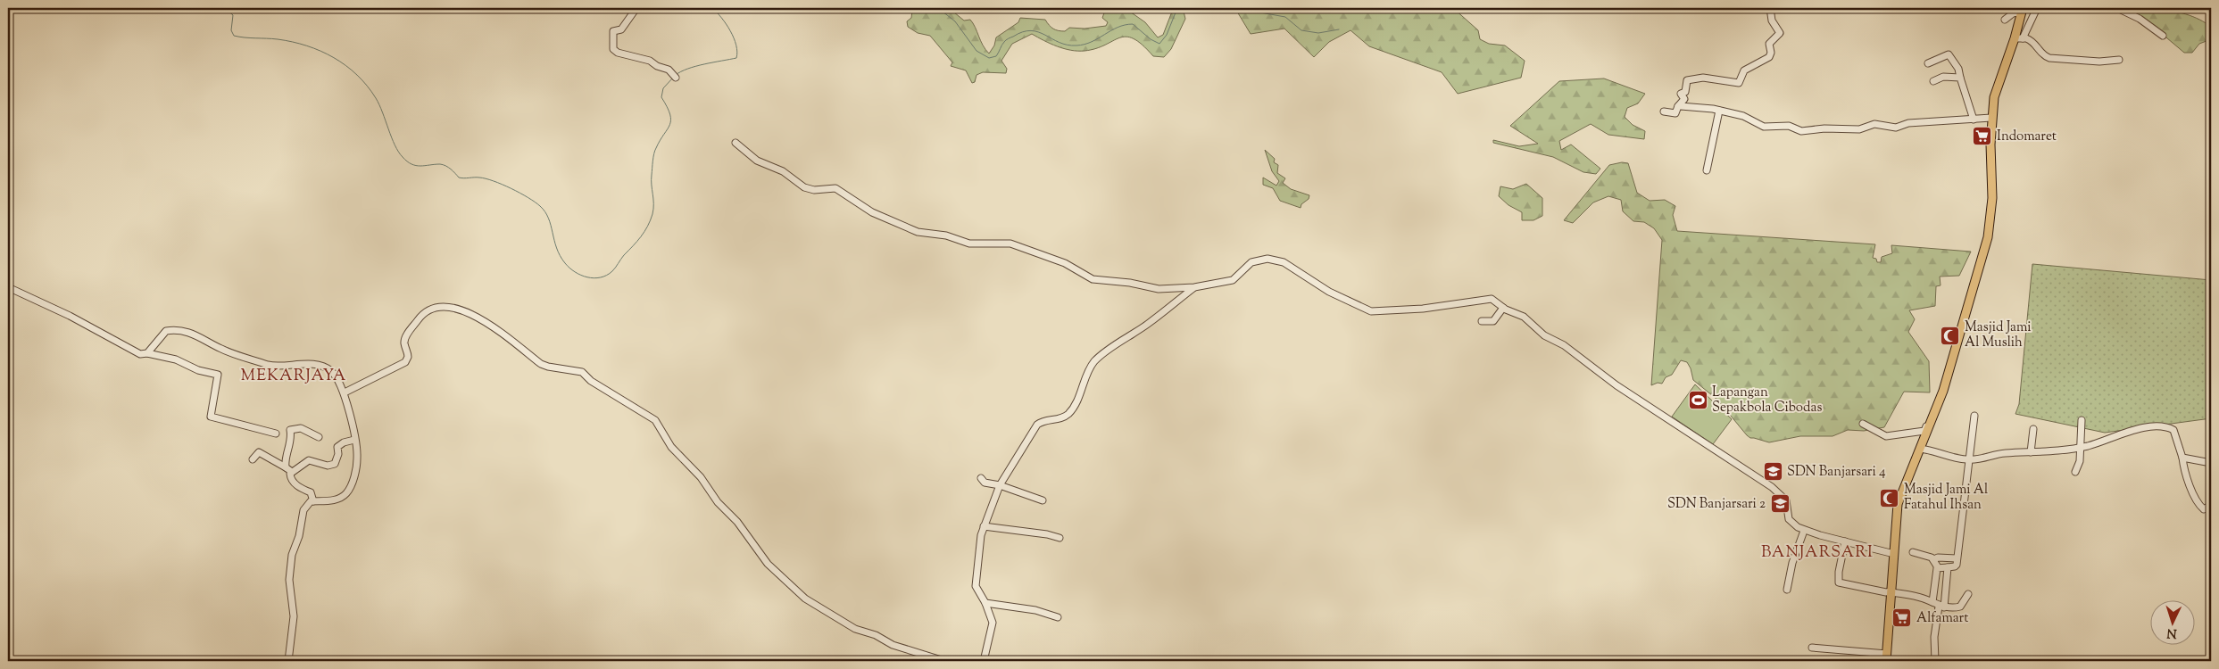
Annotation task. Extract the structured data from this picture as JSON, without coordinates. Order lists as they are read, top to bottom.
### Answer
{
  "districts": ["MEKARJAYA", "BANJARSARI"],
  "places": {
    "supermarket": ["Indomaret", "Alfamart"],
    "mosque": ["Masjid Jami Al Muslih", "Masjid Jami Al Fatahul Ihsan"],
    "sports": ["Lapangan Sepakbola Cibodas"],
    "school or university": ["SDN Banjarsari 4", "SDN Banjarsari 2"]
  },
  "north": "bottom"
}
